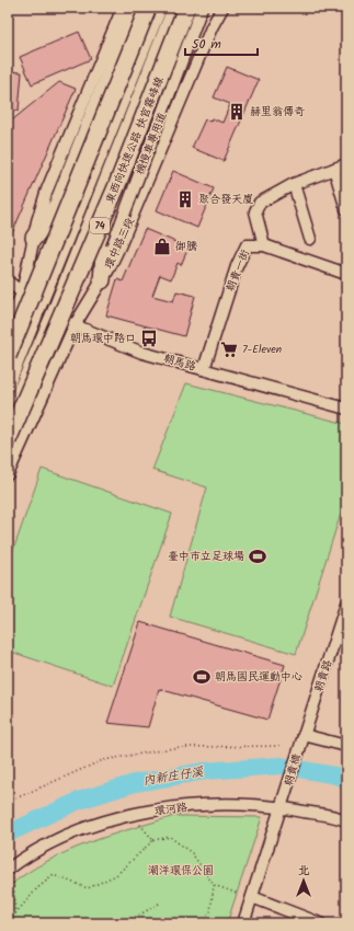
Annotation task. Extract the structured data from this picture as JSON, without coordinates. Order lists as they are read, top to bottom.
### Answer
{
  "streets": {
    "highway": ["東西向快速公路 快官霧峰線", "74"],
    "street": [
      "環中路三段",
      "朝貴一街",
      "朝馬路",
      "朝貴路",
      "朝貴橋",
      "環河路"
    ]
  },
  "crossings": [
    ["74", "環中路三段"],
    ["環中路三段", "朝馬路"],
    ["朝貴一街", "朝馬路"],
    ["朝貴路", "朝貴橋"],
    ["朝貴橋", "環河路"]
  ],
  "water": ["內新庄仔溪"],
  "parks": ["潮洋環保公園"],
  "places": {
    "building": ["赫里翁傳奇", "聚合發天廈"],
    "shop": ["御騰"],
    "bus stop": ["朝馬環中路口"],
    "supermarket": ["7-Eleven"],
    "sports": ["臺中市立足球場", "朝馬國民運動中心"]
  },
  "scale_bar": "50 m",
  "north": "top"
}
